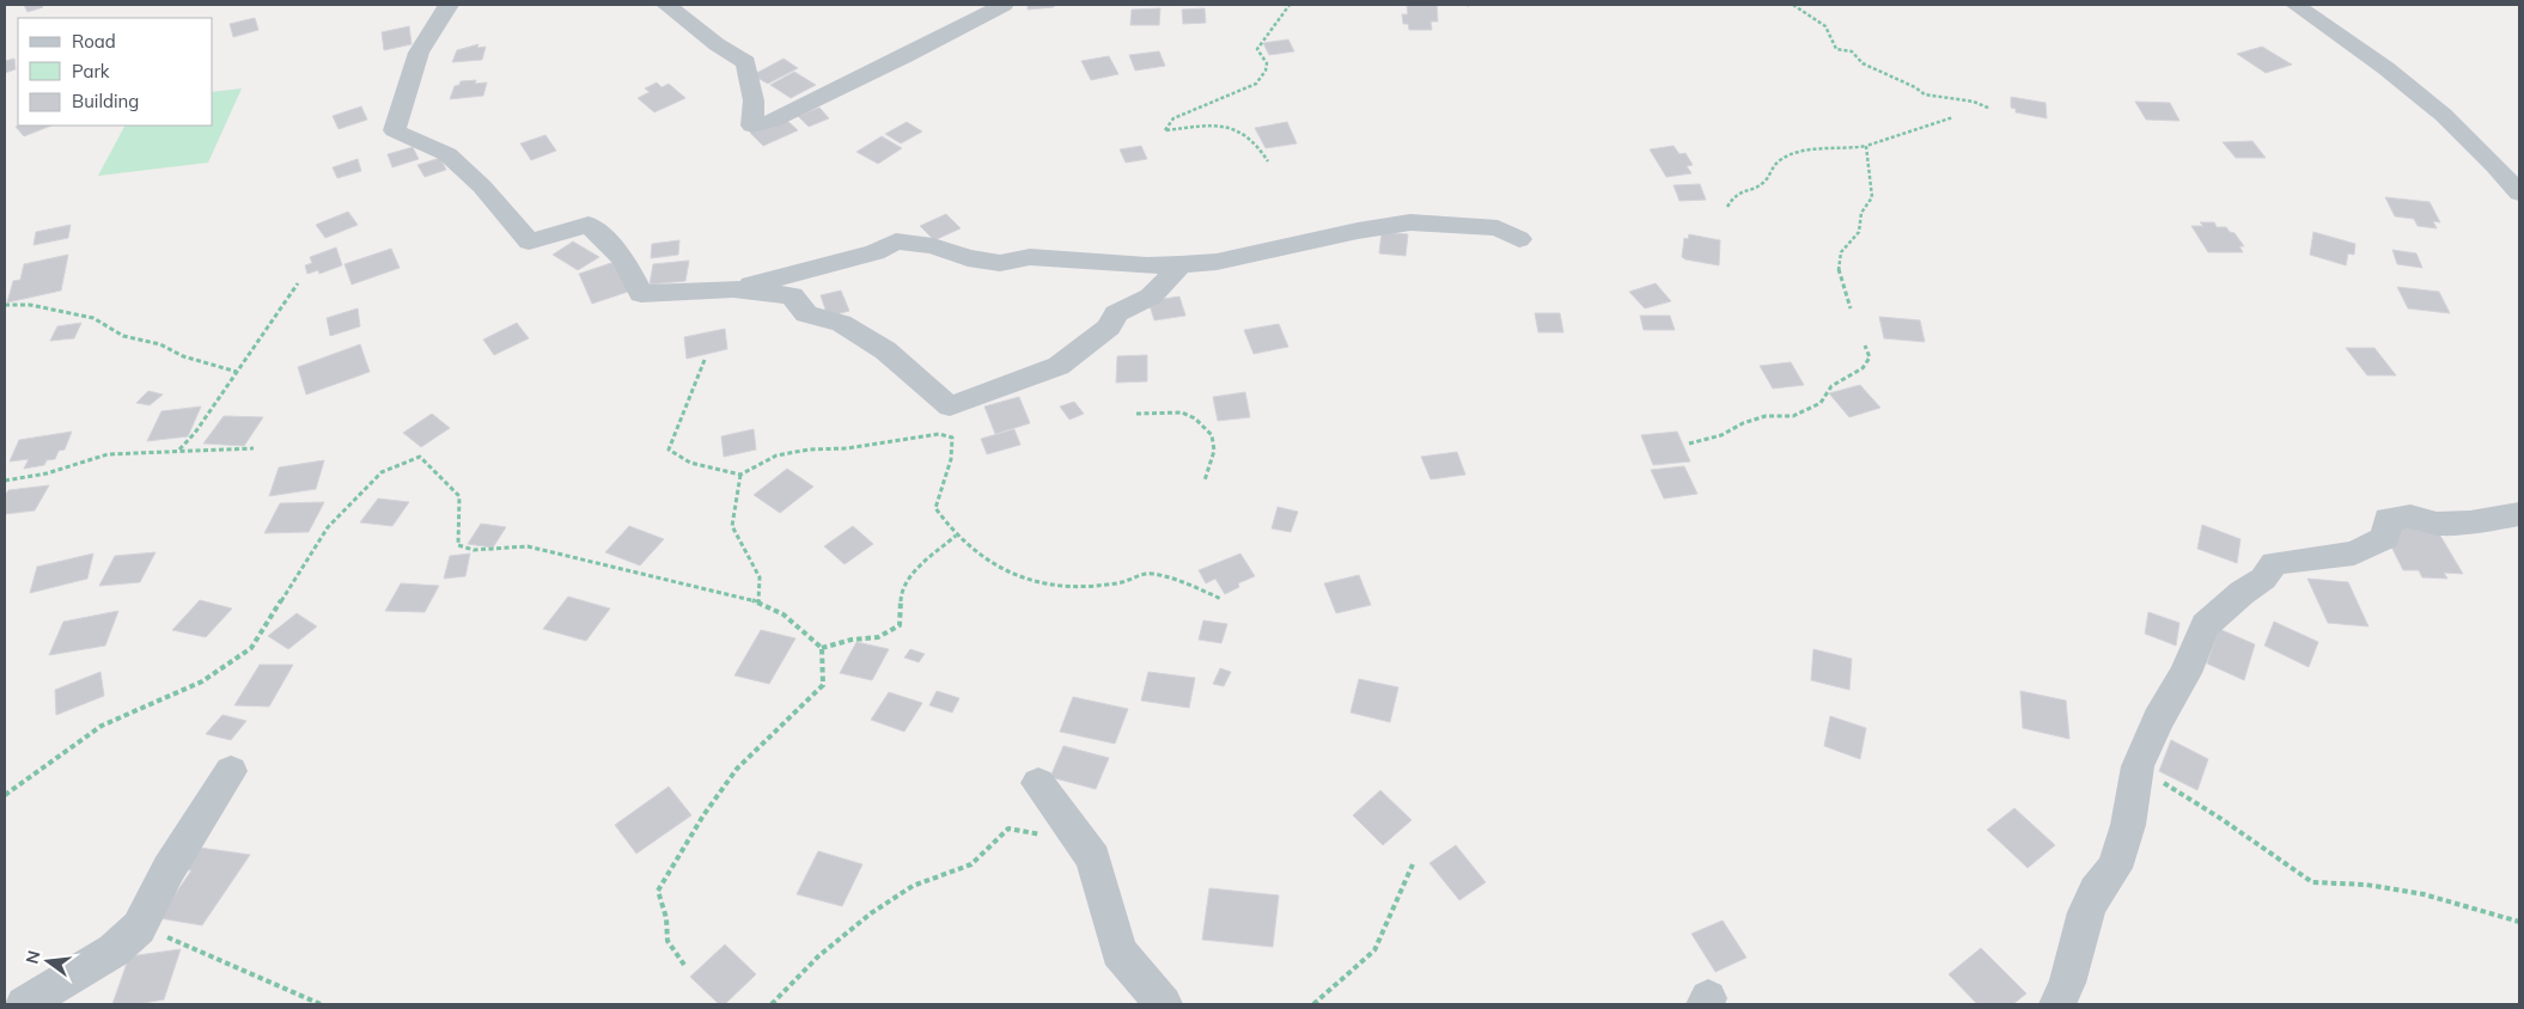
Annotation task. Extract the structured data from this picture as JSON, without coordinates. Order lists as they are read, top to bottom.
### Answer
{
  "legend": ["Road", "Park", "Building"],
  "north": "left"
}
